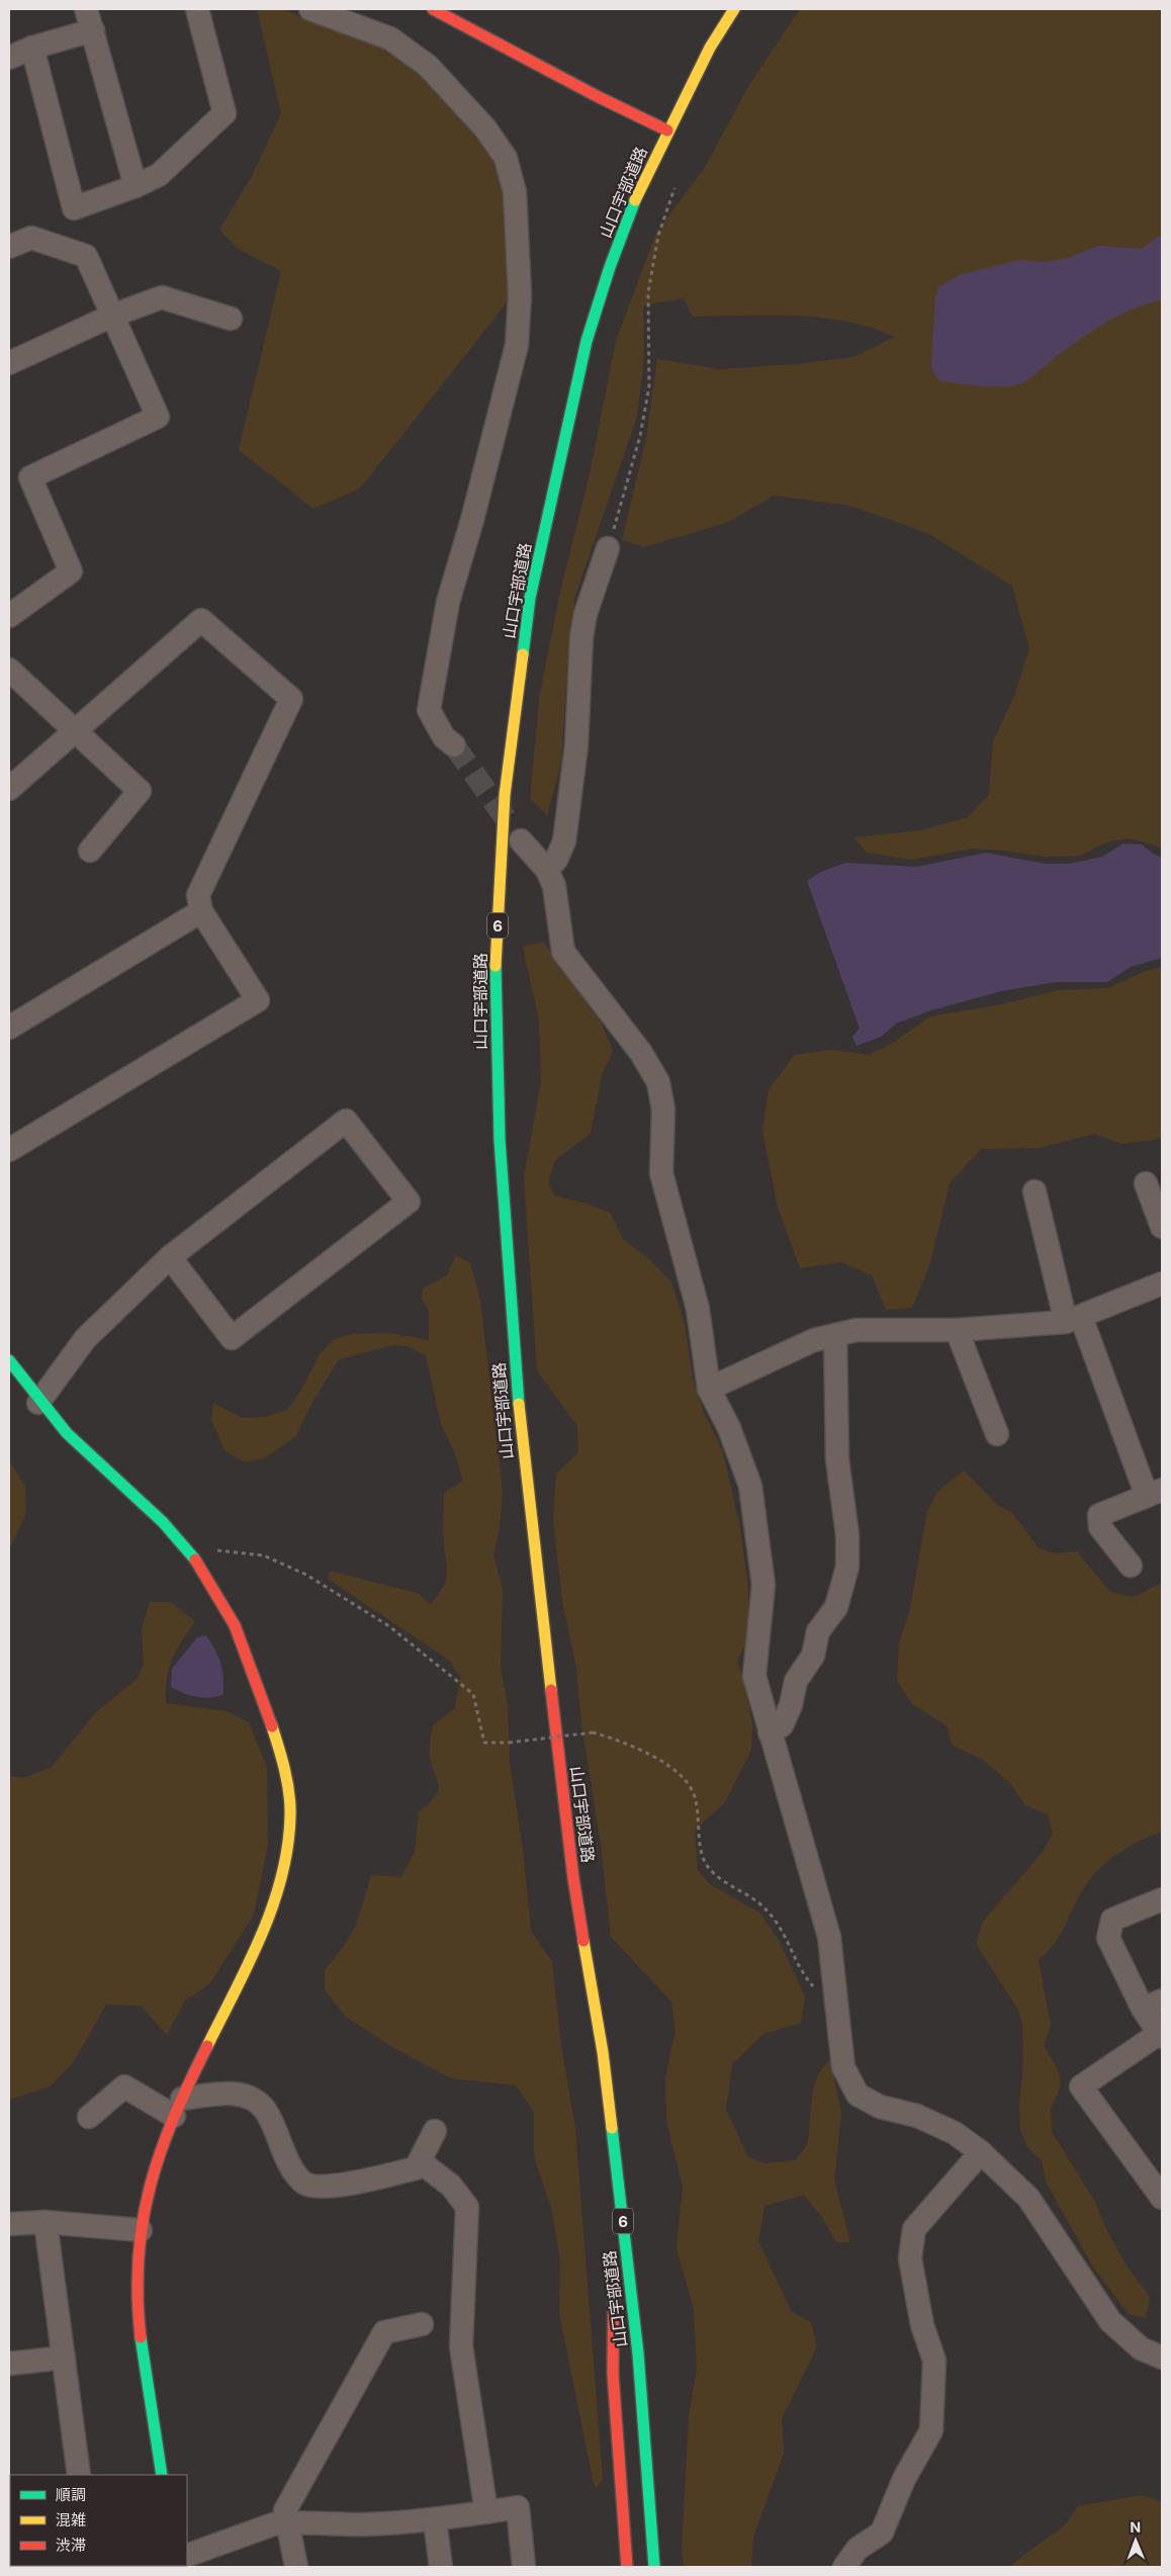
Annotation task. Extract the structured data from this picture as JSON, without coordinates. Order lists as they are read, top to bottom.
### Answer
{
  "streets": {
    "main road": ["山口宇部道路", "6"]
  },
  "legend": ["順調", "混雑", "渋滞"],
  "north": "top"
}
